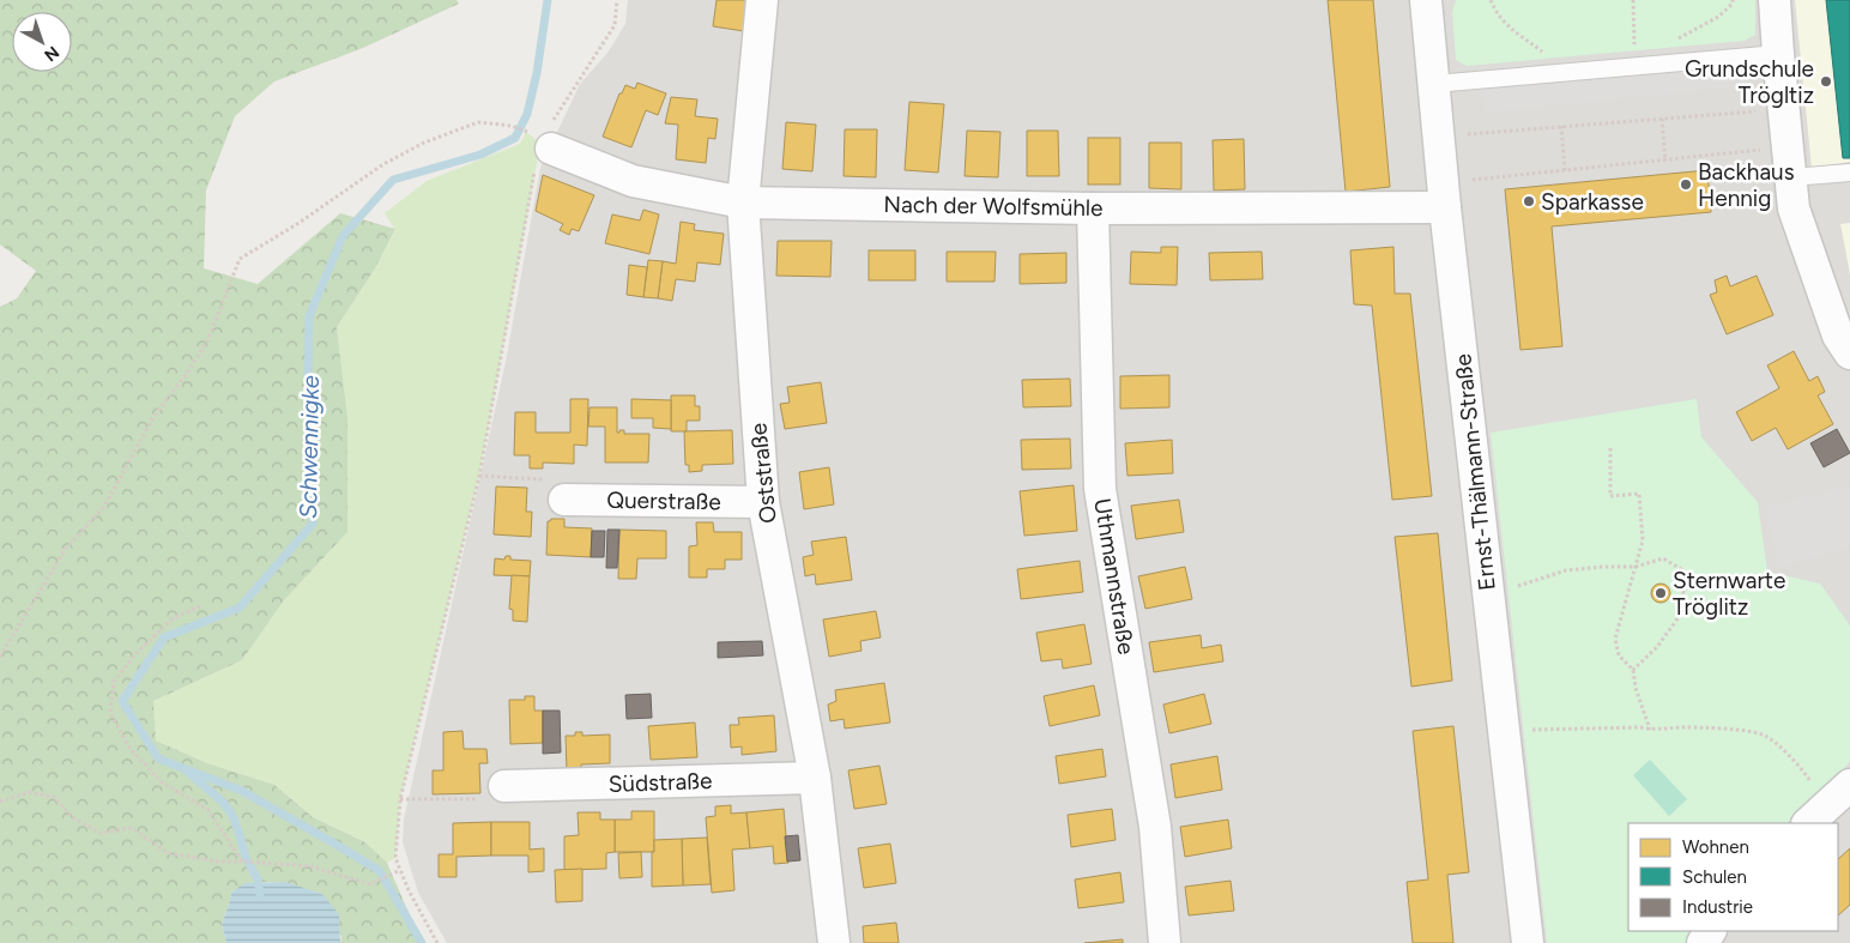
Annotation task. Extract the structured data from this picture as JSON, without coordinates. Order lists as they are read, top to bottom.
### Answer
{
  "streets": {
    "street": [
      "Nach der Wolfsmühle",
      "Ernst-Thälmann-Straße",
      "Oststraße",
      "Querstraße",
      "Uthmannstraße",
      "Südstraße"
    ]
  },
  "crossings": [
    ["Nach der Wolfsmühle", "Ernst-Thälmann-Straße"],
    ["Nach der Wolfsmühle", "Oststraße"],
    ["Nach der Wolfsmühle", "Uthmannstraße"],
    ["Oststraße", "Querstraße"],
    ["Oststraße", "Südstraße"]
  ],
  "water": ["Schwennigke"],
  "places": [
    "Grundschule Trögltiz",
    "Backhaus Hennig",
    "Sparkasse",
    "Sternwarte Tröglitz"
  ],
  "legend": ["Wohnen", "Schulen", "Industrie"],
  "north": "bottom right"
}
